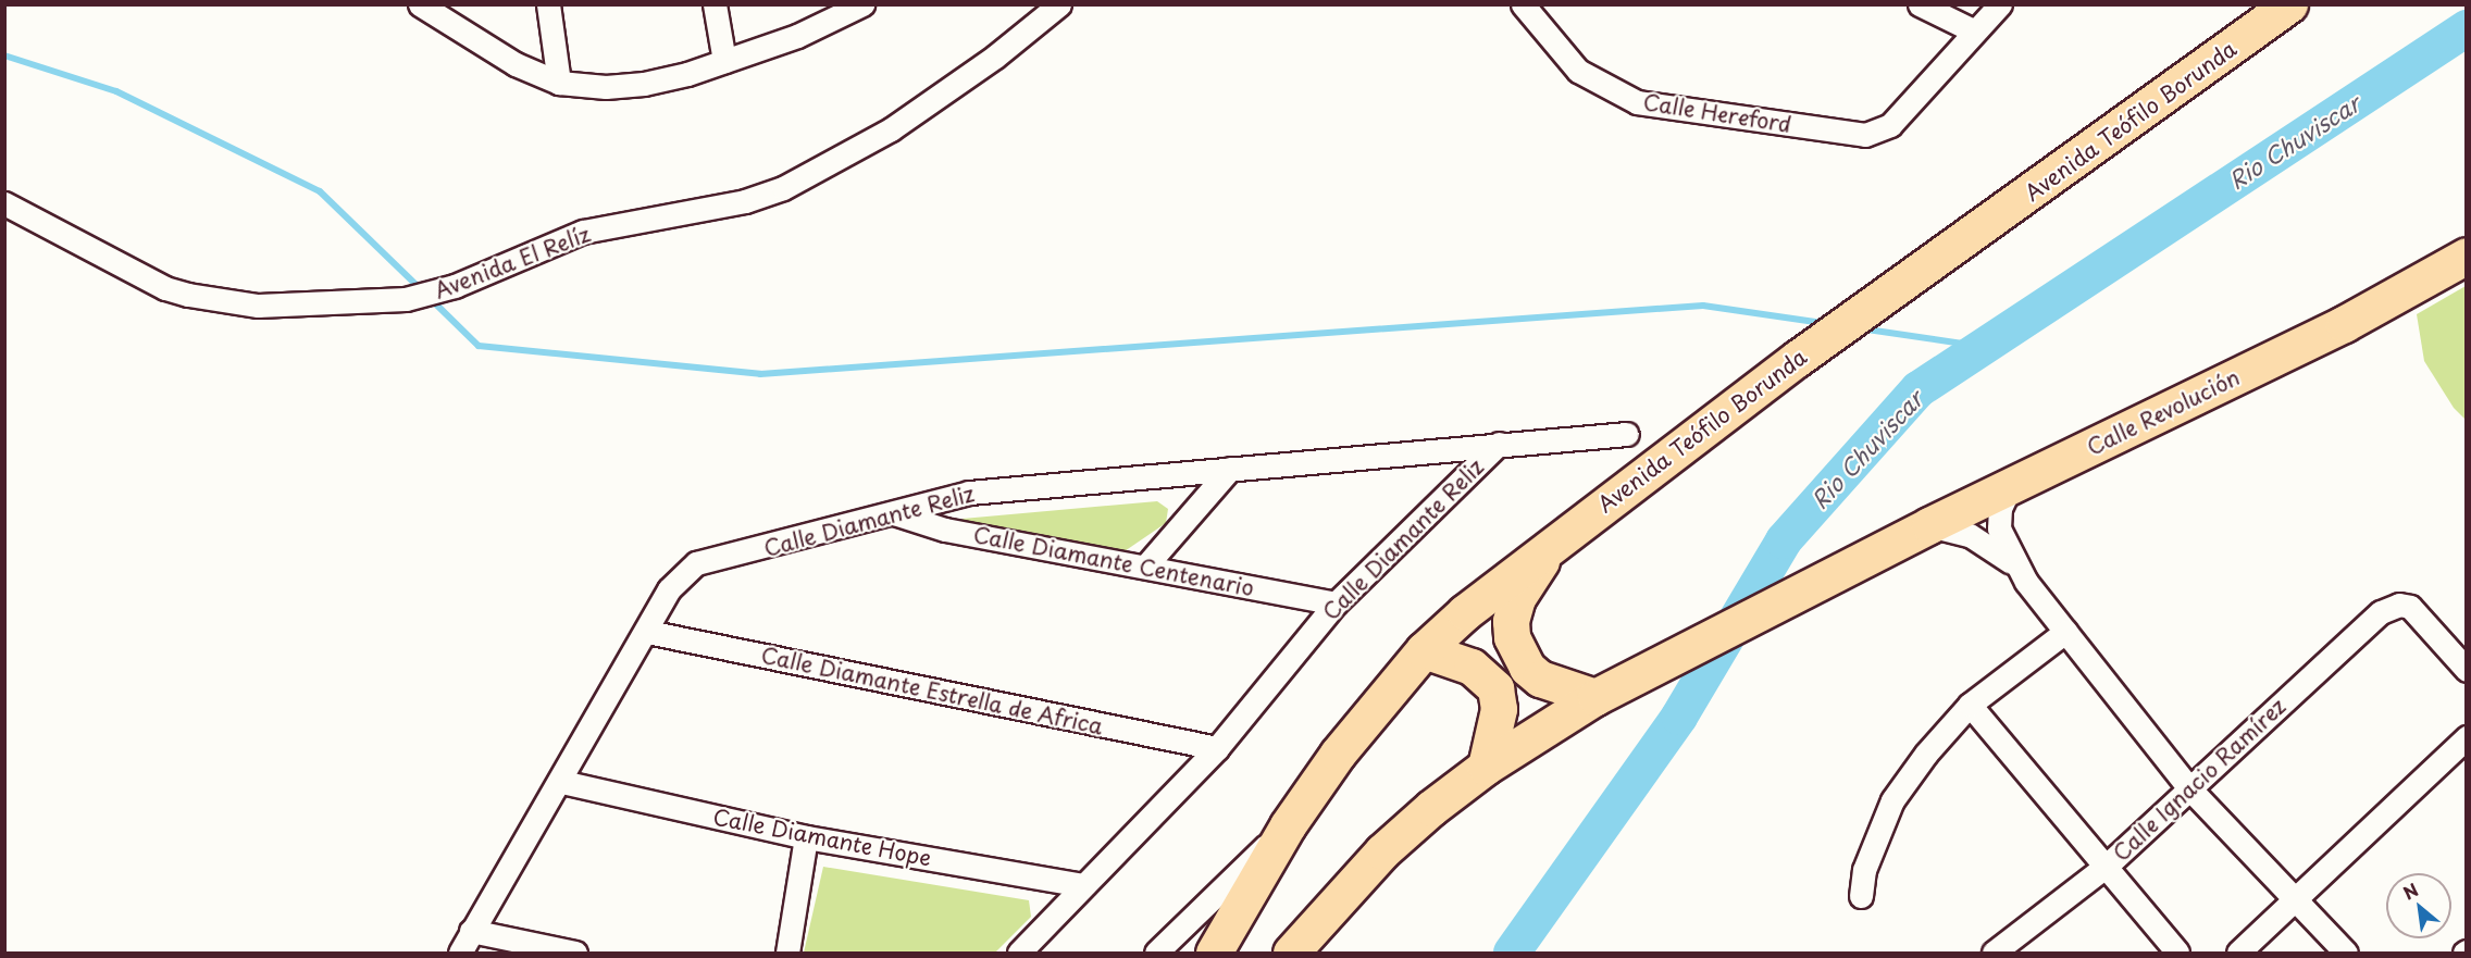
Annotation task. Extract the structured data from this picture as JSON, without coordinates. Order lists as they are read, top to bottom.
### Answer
{
  "streets": {
    "main road": ["Avenida Teófilo Borunda", "Calle Revolución"],
    "street": [
      "Calle Hereford",
      "Avenida El Relíz",
      "Calle Diamante Reliz",
      "Calle Diamante Centenario",
      "Calle Diamante Estrella de Africa",
      "Calle Ignacio Ramírez",
      "Calle Diamante Hope"
    ]
  },
  "crossings": [
    ["Calle Diamante Reliz", "Calle Diamante Centenario"],
    ["Calle Diamante Reliz", "Calle Diamante Estrella de Africa"],
    ["Calle Diamante Reliz", "Calle Diamante Hope"]
  ],
  "water": ["Rio Chuviscar"],
  "north": "top left"
}
